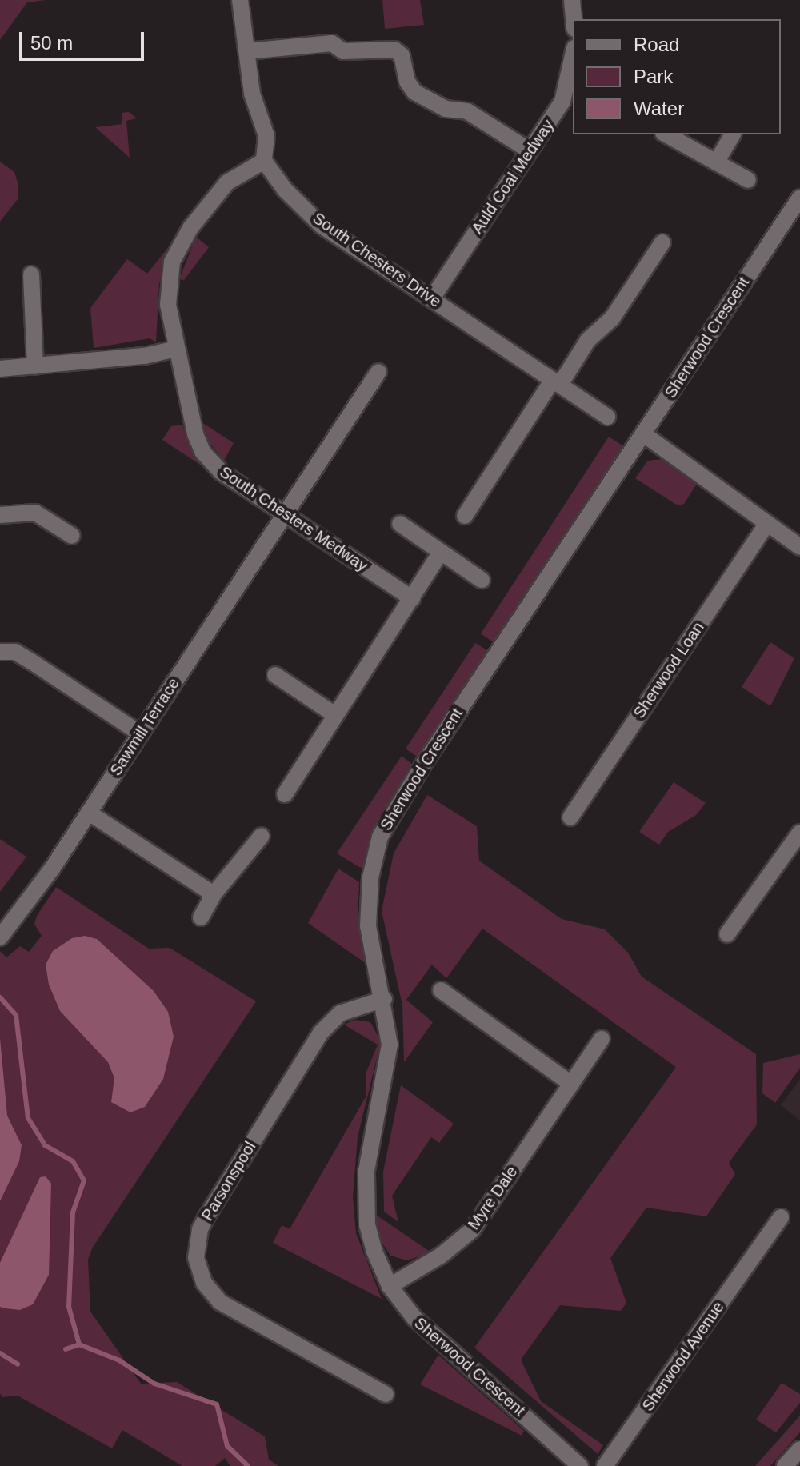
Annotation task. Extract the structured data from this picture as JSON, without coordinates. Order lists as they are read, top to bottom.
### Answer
{
  "streets": {
    "street": [
      "Auld Coal Medway",
      "South Chesters Drive",
      "Sherwood Crescent",
      "South Chesters Medway",
      "Sherwood Loan",
      "Sawmill Terrace",
      "Parsonspool",
      "Myre Dale",
      "Sherwood Avenue"
    ]
  },
  "crossings": [
    ["Auld Coal Medway", "South Chesters Drive"],
    ["South Chesters Drive", "South Chesters Medway"],
    ["Sherwood Crescent", "Parsonspool"],
    ["Sherwood Crescent", "Myre Dale"],
    ["South Chesters Medway", "Sawmill Terrace"]
  ],
  "legend": ["Road", "Park", "Water"],
  "scale_bar": "50 m"
}
